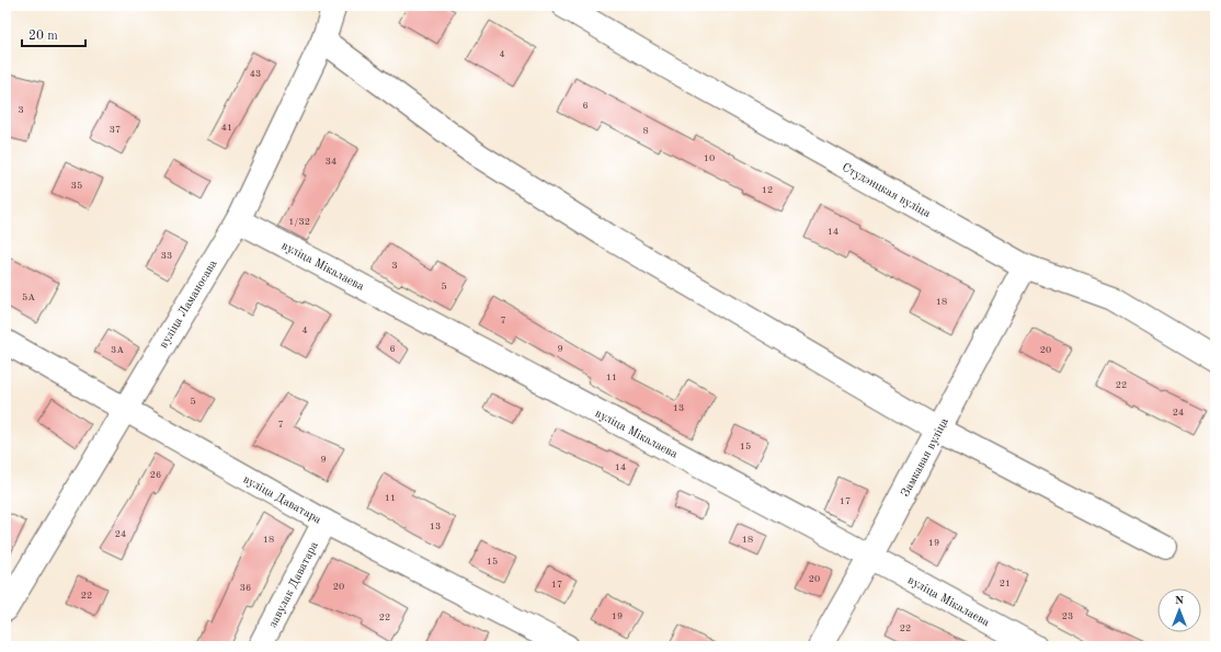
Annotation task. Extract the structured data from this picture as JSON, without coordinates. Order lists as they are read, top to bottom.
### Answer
{
  "streets": {
    "street": [
      "Студэнцкая вуліца",
      "вуліца Мікалаева",
      "вуліца Ламаносава",
      "Замкавая вуліца",
      "вуліца Даватара",
      "завулак Даватара"
    ]
  },
  "crossings": [
    ["Студэнцкая вуліца", "Замкавая вуліца"],
    ["вуліца Мікалаева", "вуліца Ламаносава"],
    ["вуліца Мікалаева", "Замкавая вуліца"],
    ["вуліца Ламаносава", "вуліца Даватара"],
    ["вуліца Даватара", "завулак Даватара"]
  ],
  "house_numbers": [
    "4",
    "43",
    "6",
    "3",
    "41",
    "37",
    "8",
    "10",
    "34",
    "35",
    "12",
    "1/32",
    "14",
    "33",
    "3",
    "5",
    "5А",
    "18",
    "7",
    "4",
    "6",
    "9",
    "3А",
    "20",
    "11",
    "22",
    "5",
    "13",
    "24",
    "7",
    "15",
    "9",
    "14",
    "26",
    "11",
    "17",
    "13",
    "24",
    "18",
    "18",
    "19",
    "15",
    "20",
    "21",
    "17",
    "20",
    "36",
    "22",
    "19",
    "23",
    "22",
    "22"
  ],
  "scale_bar": "20 m",
  "north": "top"
}
